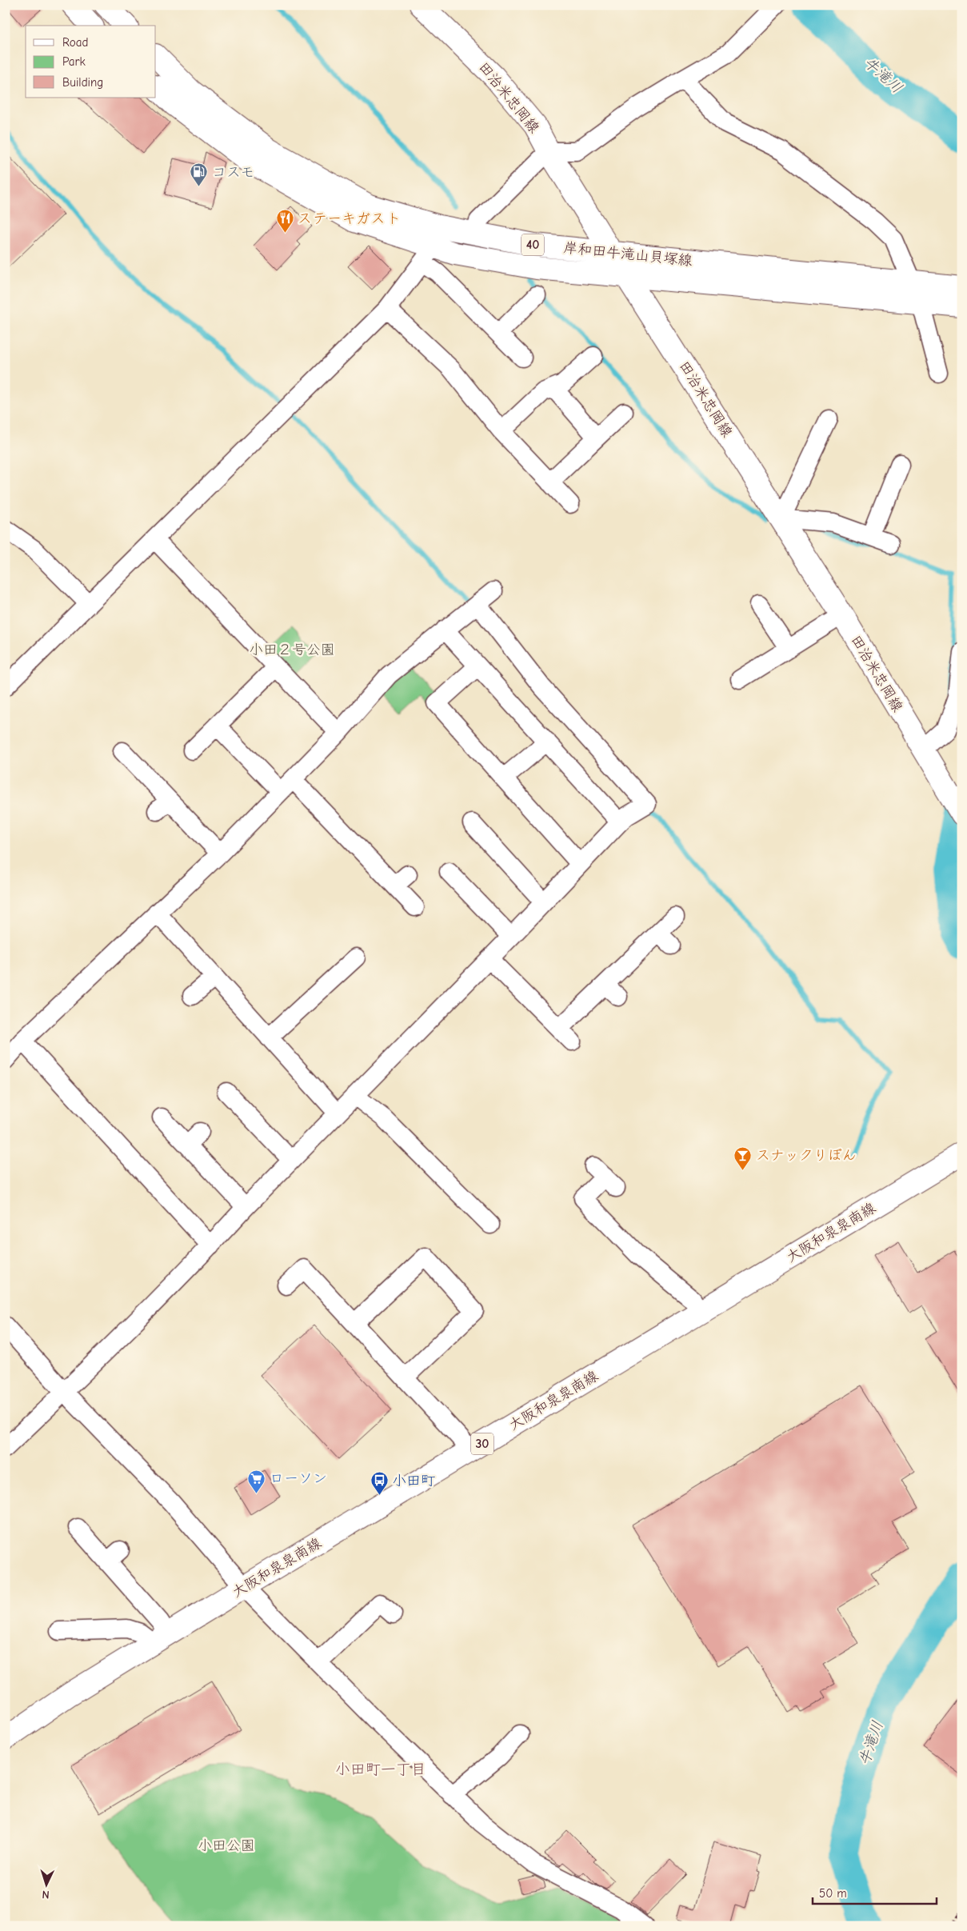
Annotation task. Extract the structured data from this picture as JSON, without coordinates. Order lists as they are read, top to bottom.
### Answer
{
  "streets": {
    "main road": [
      "田治米忠岡線",
      "40",
      "岸和田牛滝山貝塚線",
      "大阪和泉泉南線",
      "30"
    ]
  },
  "crossings": [
    ["田治米忠岡線", "岸和田牛滝山貝塚線"]
  ],
  "districts": ["小田町一丁目"],
  "water": ["牛滝川"],
  "parks": ["小田２号公園", "小田公園"],
  "places": {
    "fuel station": ["コスモ"],
    "restaurant": ["ステーキガスト"],
    "bar": ["スナックりぼん"],
    "supermarket": ["ローソン"],
    "bus stop": ["小田町"]
  },
  "legend": ["Road", "Park", "Building"],
  "scale_bar": "50 m",
  "north": "bottom"
}
